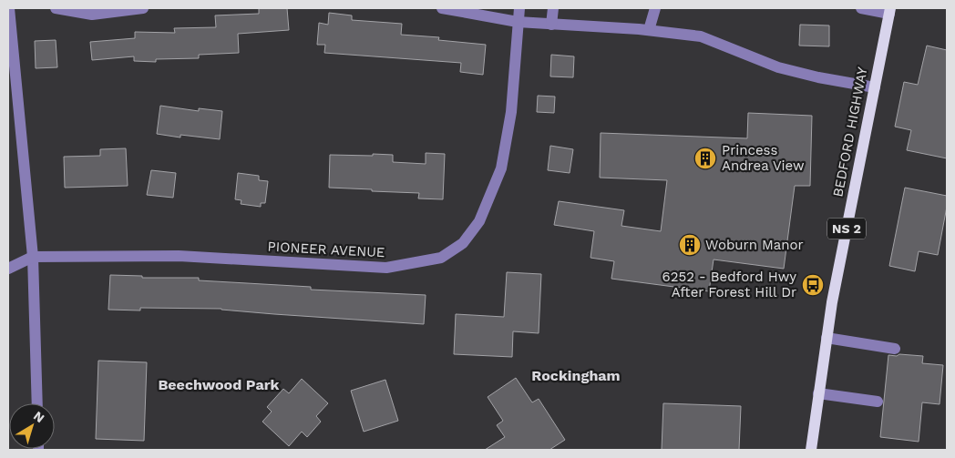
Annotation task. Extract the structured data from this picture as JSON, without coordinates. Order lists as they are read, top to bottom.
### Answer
{
  "streets": {
    "main road": ["BEDFORD HIGHWAY", "NS 2"],
    "street": ["PIONEER AVENUE"]
  },
  "districts": ["Rockingham", "Beechwood Park"],
  "places": {
    "building": ["Princess Andrea View", "Woburn Manor"],
    "bus stop": ["6252 - Bedford Hwy After Forest Hill Dr"]
  },
  "north": "top right"
}
